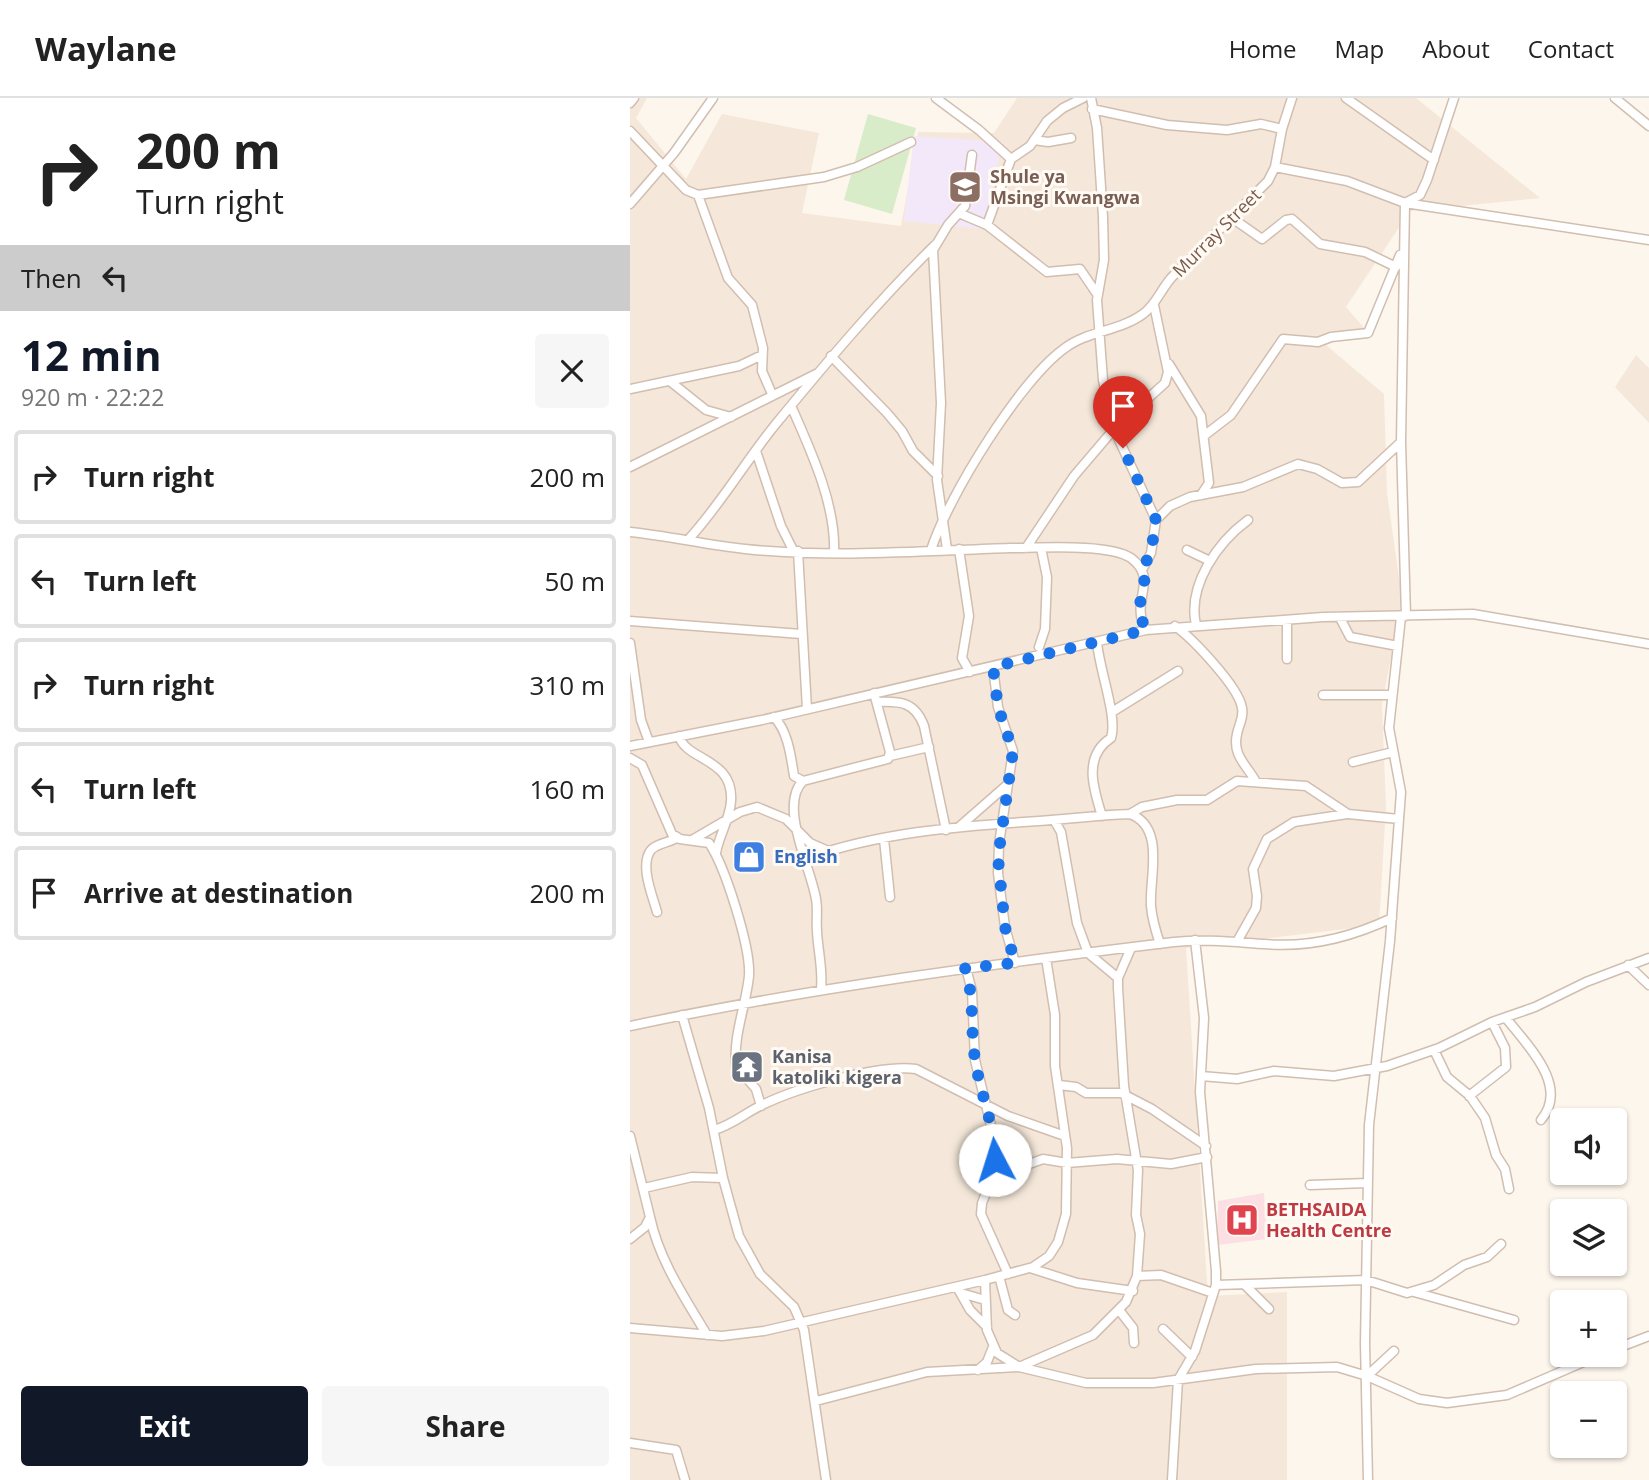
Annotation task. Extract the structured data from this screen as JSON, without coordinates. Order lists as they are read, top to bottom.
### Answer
{
  "streets": {
    "street": ["Murray Street"]
  },
  "places": {
    "school or university": ["Shule ya Msingi Kwangwa"],
    "shop": ["English"],
    "temple": ["Kanisa katoliki kigera"],
    "hospital": ["BETHSAIDA Health Centre"]
  },
  "page": {
    "header": "Waylane",
    "nav": [
      "Home",
      "Map",
      "About",
      "Contact"
    ],
    "turn": ["200 m", "Turn right"],
    "then": "Then",
    "heading": ["12 min", "920 m · 22:22"],
    "list": [
      {
        "name": "Turn right",
        "value": "200 m"
      },
      {
        "name": "Turn left",
        "value": "50 m"
      },
      {
        "name": "Turn right",
        "value": "310 m"
      },
      {
        "name": "Turn left",
        "value": "160 m"
      },
      {
        "name": "Arrive at destination",
        "value": "200 m"
      }
    ],
    "map_buttons": ["+", "−"],
    "buttons": ["Exit", "Share"]
  }
}
